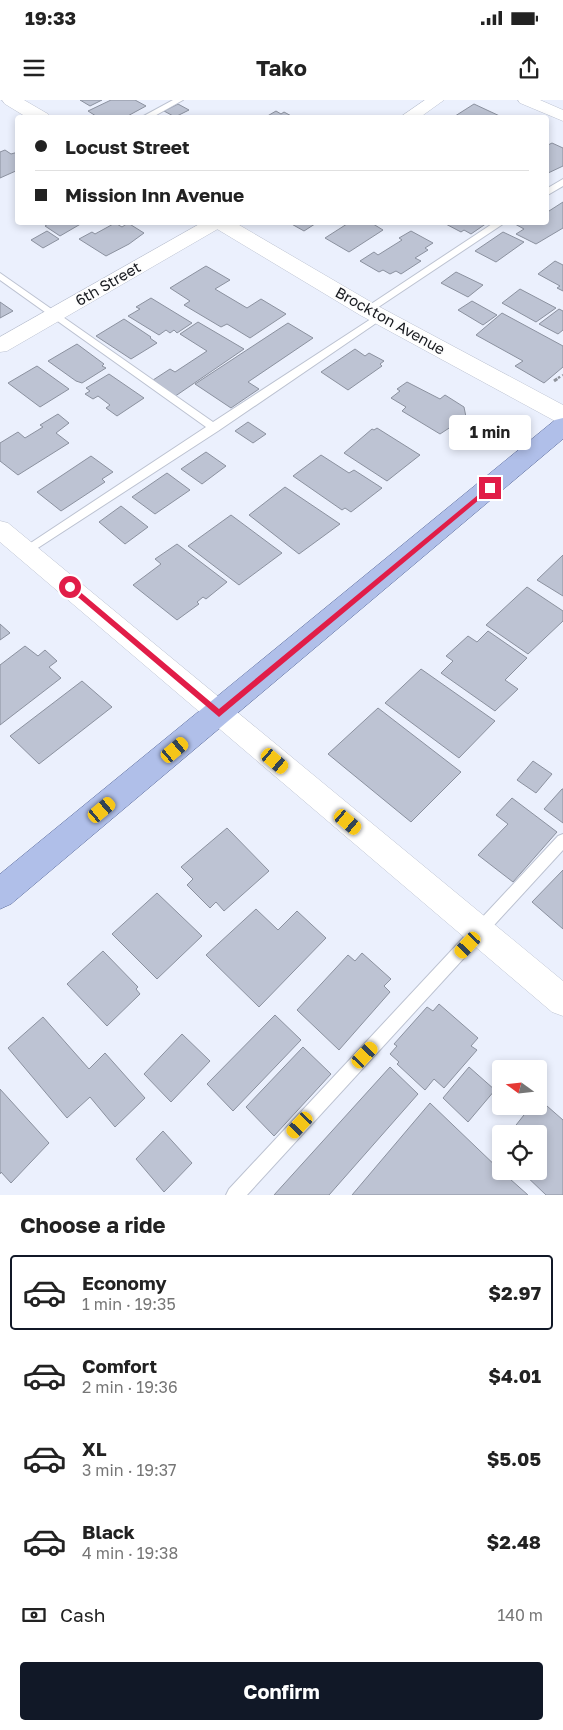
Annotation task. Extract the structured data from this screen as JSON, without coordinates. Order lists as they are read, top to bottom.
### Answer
{
  "streets": {
    "street": ["6th Street", "Brockton Avenue"]
  },
  "north": "left",
  "page": {
    "status": "19:33",
    "header": "Tako",
    "banner": ["Locust Street", "Mission Inn Avenue"],
    "bubble": "1 min",
    "heading": "Choose a ride",
    "list": [
      {
        "name": "Economy",
        "note": "1 min · 19:35",
        "value": "$2.97"
      },
      {
        "name": "Comfort",
        "note": "2 min · 19:36",
        "value": "$4.01"
      },
      {
        "name": "XL",
        "note": "3 min · 19:37",
        "value": "$5.05"
      },
      {
        "name": "Black",
        "note": "4 min · 19:38",
        "value": "$2.48"
      }
    ],
    "pay": ["Cash", "140 m"],
    "buttons": "Confirm"
  }
}
